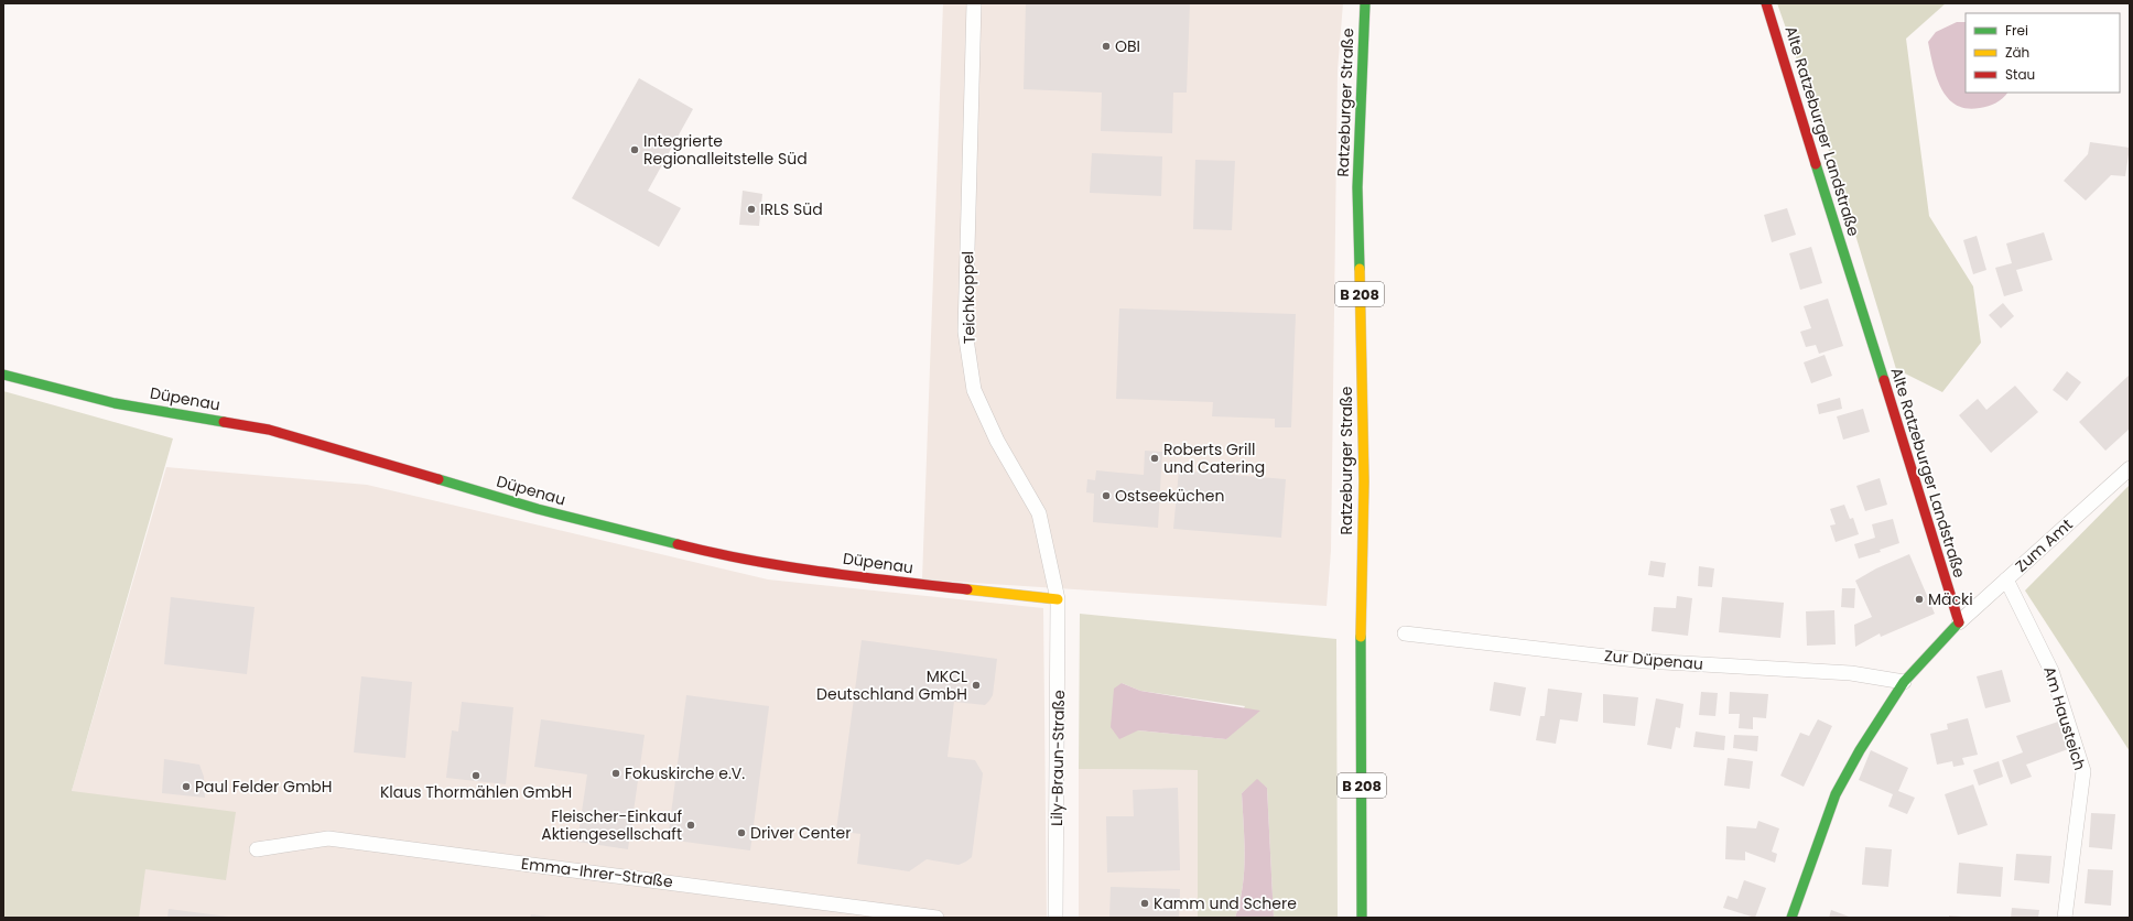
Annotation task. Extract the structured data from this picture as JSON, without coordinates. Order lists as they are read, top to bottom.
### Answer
{
  "streets": {
    "street": [
      "Ratzeburger Straße",
      "Alte Ratzeburger Landstraße",
      "B 208",
      "Teichkoppel",
      "Düpenau",
      "Zum Amt",
      "Zur Düpenau",
      "Am Hausteich",
      "Lily-Braun-Straße",
      "Emma-Ihrer-Straße"
    ]
  },
  "crossings": [
    ["Alte Ratzeburger Landstraße", "Zum Amt"],
    ["Teichkoppel", "Düpenau"],
    ["Teichkoppel", "Lily-Braun-Straße"],
    ["Düpenau", "Lily-Braun-Straße"],
    ["Zum Amt", "Am Hausteich"]
  ],
  "places": [
    "OBI",
    "Integrierte Regionalleitstelle Süd",
    "IRLS Süd",
    "Roberts Grill und Catering",
    "Ostseeküchen",
    "Mäcki",
    "MKCL Deutschland GmbH",
    "Fokuskirche e.V.",
    "Klaus Thormählen GmbH",
    "Paul Felder GmbH",
    "Fleischer-Einkauf Aktiengesellschaft",
    "Driver Center",
    "Kamm und Schere"
  ],
  "legend": ["Frei", "Zäh", "Stau"]
}
